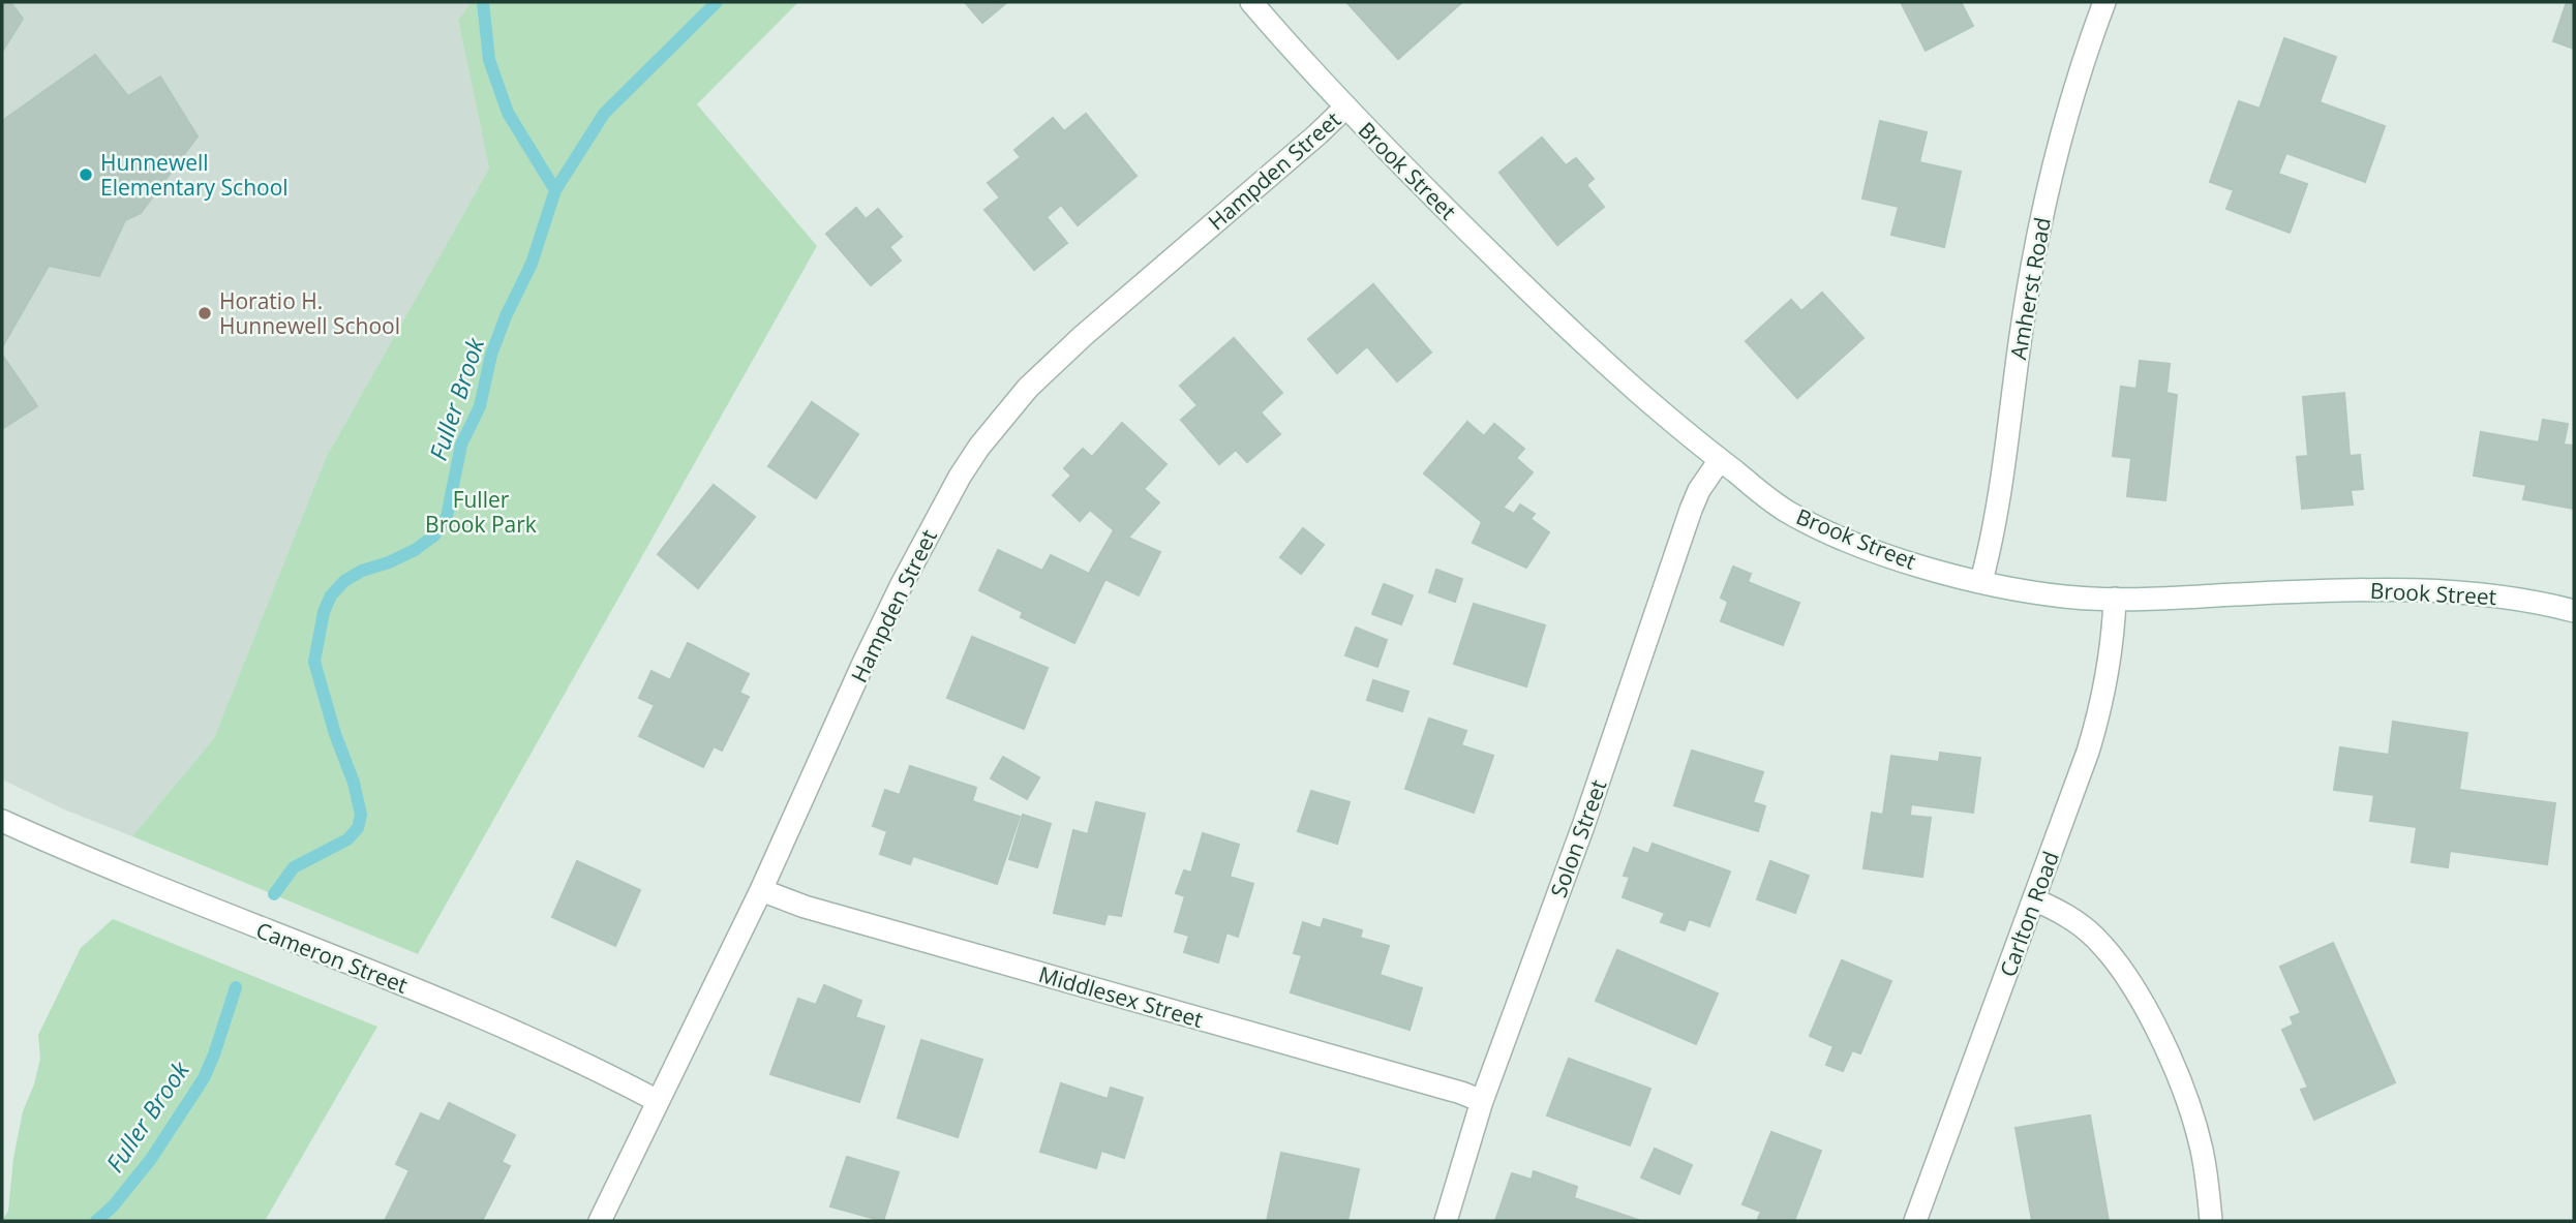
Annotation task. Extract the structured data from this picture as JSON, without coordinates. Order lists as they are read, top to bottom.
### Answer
{
  "streets": {
    "street": [
      "Hampden Street",
      "Brook Street",
      "Amherst Road",
      "Solon Street",
      "Carlton Road",
      "Cameron Street",
      "Middlesex Street"
    ]
  },
  "crossings": [
    ["Hampden Street", "Brook Street"],
    ["Hampden Street", "Cameron Street"],
    ["Hampden Street", "Middlesex Street"],
    ["Brook Street", "Amherst Road"],
    ["Brook Street", "Solon Street"],
    ["Brook Street", "Carlton Road"],
    ["Solon Street", "Middlesex Street"]
  ],
  "water": ["Fuller Brook"],
  "parks": ["Fuller Brook Park"],
  "places": ["Hunnewell Elementary School", "Horatio H. Hunnewell School"]
}
